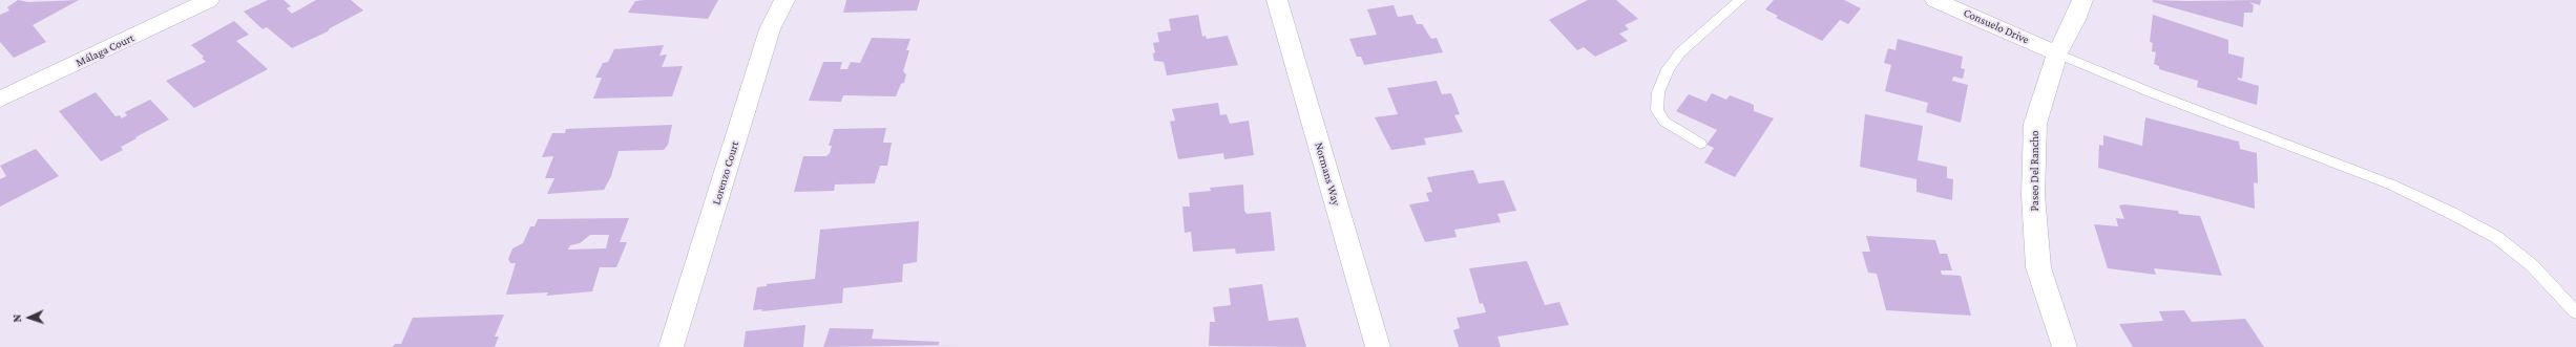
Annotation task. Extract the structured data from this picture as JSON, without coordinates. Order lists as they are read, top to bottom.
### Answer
{
  "streets": {
    "street": [
      "Consuelo Drive",
      "Málaga Court",
      "Paseo Del Rancho",
      "Lorenzo Court",
      "Normans Way"
    ]
  },
  "crossings": [
    ["Consuelo Drive", "Paseo Del Rancho"]
  ],
  "north": "left"
}
